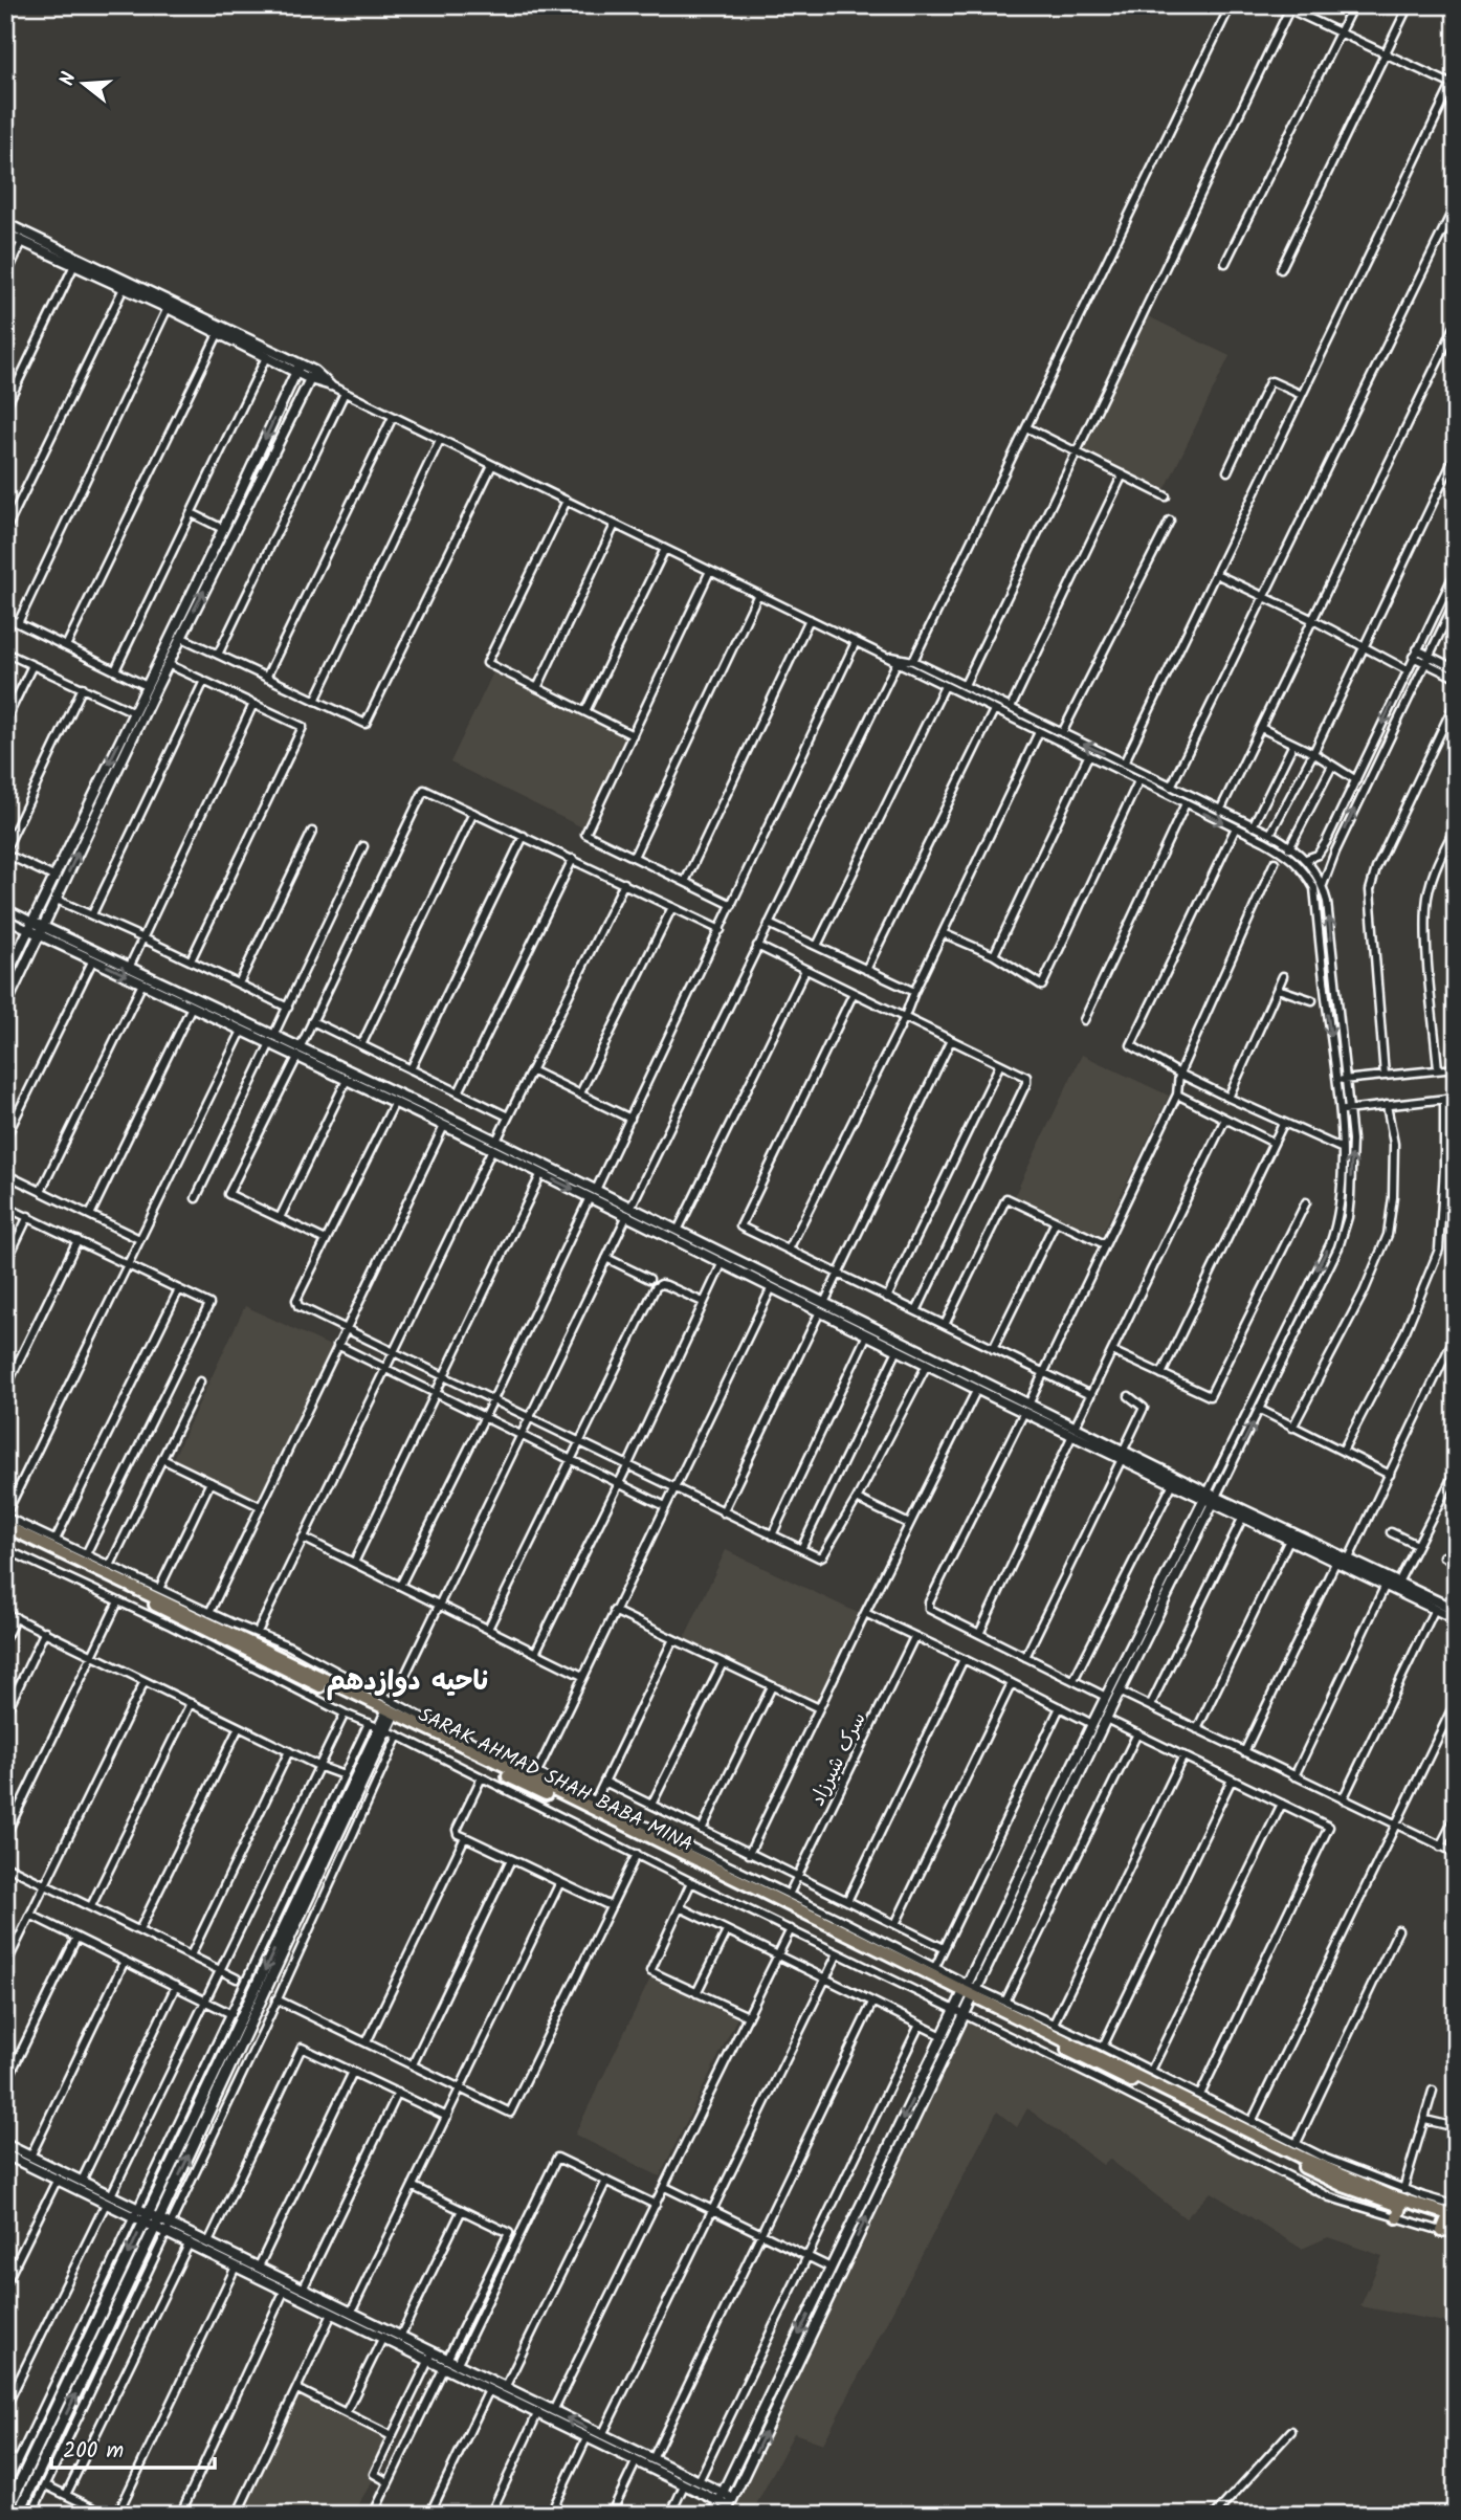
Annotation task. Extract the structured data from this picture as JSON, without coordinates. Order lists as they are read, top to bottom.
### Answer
{
  "streets": {
    "highway": ["SARAK AHMAD SHAH BABA MINA"],
    "street": ["سرک شیرزاد"]
  },
  "districts": ["ناحیه دوازدهم"],
  "scale_bar": "200 m",
  "north": "left"
}
